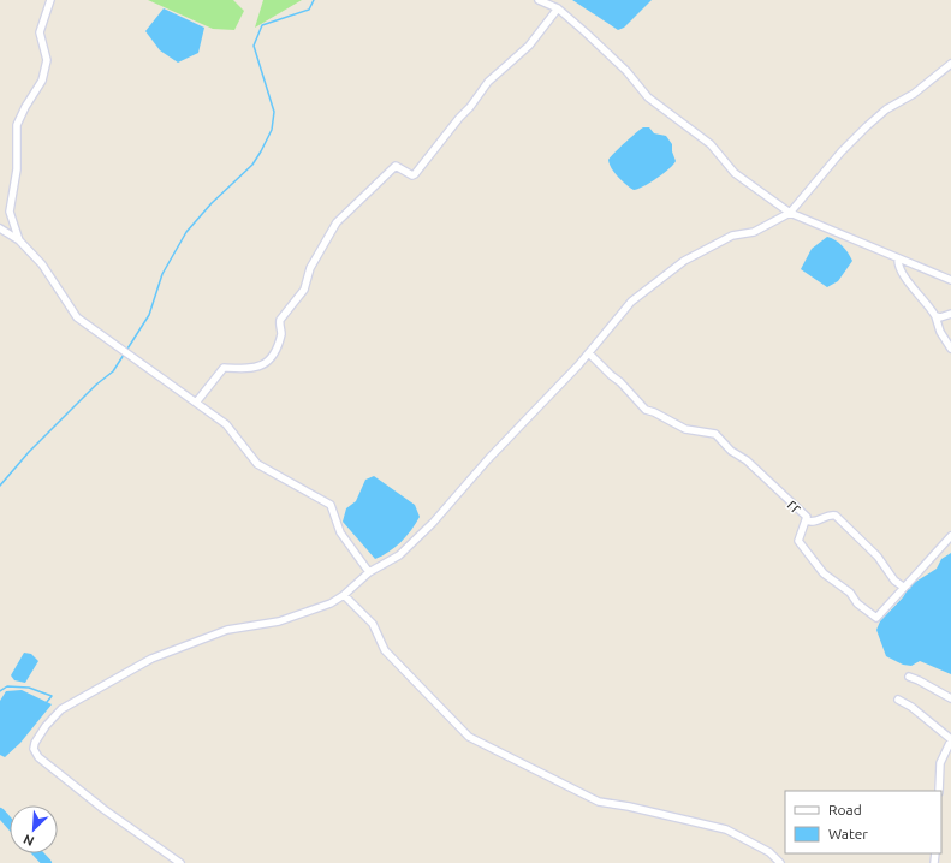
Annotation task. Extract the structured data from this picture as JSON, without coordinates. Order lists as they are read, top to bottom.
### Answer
{
  "streets": {
    "street": ["rr"]
  },
  "legend": ["Road", "Water"],
  "north": "bottom left"
}
